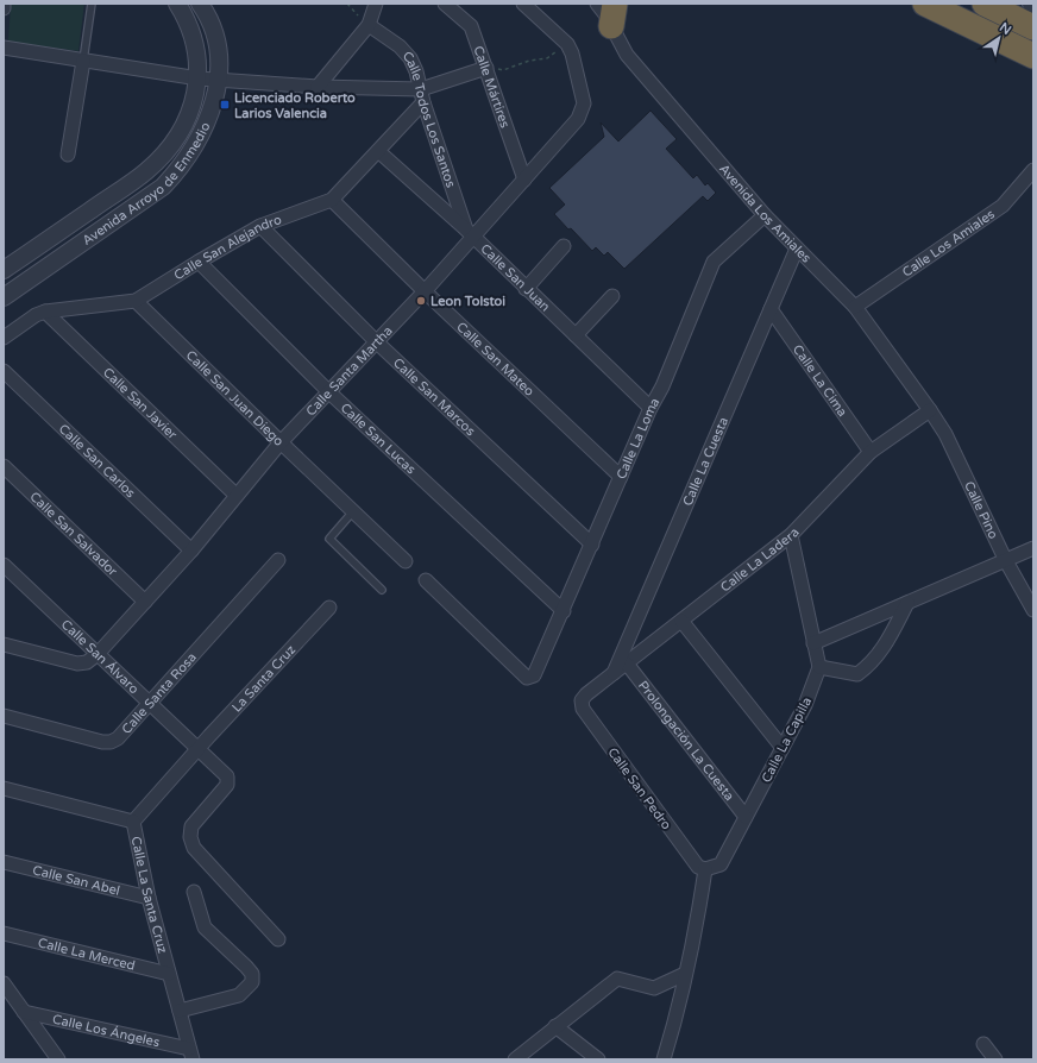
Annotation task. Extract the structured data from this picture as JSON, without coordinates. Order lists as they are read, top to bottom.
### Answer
{
  "streets": {
    "street": [
      "Calle Mártires",
      "Calle Todos Los Santos",
      "Avenida Arroyo de Enmedio",
      "Avenida Los Amiales",
      "Calle Los Amiales",
      "Calle San Alejandro",
      "Calle San Juan",
      "Calle San Mateo",
      "Calle Santa Martha",
      "Calle La Cima",
      "Calle San Marcos",
      "Calle San Juan Diego",
      "Calle San Javier",
      "Calle San Lucas",
      "Calle La Loma",
      "Calle San Carlos",
      "Calle La Cuesta",
      "Calle Pino",
      "Calle San Salvador",
      "Calle La Ladera",
      "Calle San Álvaro",
      "La Santa Cruz",
      "Calle Santa Rosa",
      "Prolongación La Cuesta",
      "Calle La Capilla",
      "Calle San Pedro",
      "Calle San Abel",
      "Calle La Santa Cruz",
      "Calle La Merced",
      "Calle Los Ángeles"
    ]
  },
  "crossings": [
    ["Calle Mártires", "Calle Santa Martha"],
    ["Calle Todos Los Santos", "Calle San Alejandro"],
    ["Calle Todos Los Santos", "Calle San Juan"],
    ["Calle Todos Los Santos", "Calle Santa Martha"],
    ["Avenida Los Amiales", "Calle Los Amiales"],
    ["Avenida Los Amiales", "Calle La Loma"],
    ["Avenida Los Amiales", "Calle La Cuesta"],
    ["Avenida Los Amiales", "Calle Pino"],
    ["Avenida Los Amiales", "Calle La Ladera"],
    ["Calle San Alejandro", "Calle San Juan"],
    ["Calle San Alejandro", "Calle San Mateo"],
    ["Calle San Alejandro", "Calle San Marcos"],
    ["Calle San Alejandro", "Calle San Juan Diego"],
    ["Calle San Alejandro", "Calle San Javier"],
    ["Calle San Alejandro", "Calle San Lucas"],
    ["Calle San Juan", "Calle Santa Martha"],
    ["Calle San Juan", "Calle La Loma"],
    ["Calle San Mateo", "Calle Santa Martha"],
    ["Calle San Mateo", "Calle La Loma"],
    ["Calle Santa Martha", "Calle San Marcos"],
    ["Calle Santa Martha", "Calle San Juan Diego"],
    ["Calle Santa Martha", "Calle San Javier"],
    ["Calle Santa Martha", "Calle San Lucas"],
    ["Calle Santa Martha", "Calle San Carlos"],
    ["Calle Santa Martha", "Calle San Salvador"],
    ["Calle Santa Martha", "Calle San Álvaro"],
    ["Calle La Cima", "Calle La Cuesta"],
    ["Calle La Cima", "Calle La Ladera"],
    ["Calle San Marcos", "Calle La Loma"],
    ["Calle San Lucas", "Calle La Loma"],
    ["Calle La Cuesta", "Calle La Ladera"],
    ["Calle Pino", "Calle La Ladera"],
    ["Calle La Ladera", "Prolongación La Cuesta"],
    ["Calle La Ladera", "Calle San Pedro"],
    ["Calle San Álvaro", "La Santa Cruz"],
    ["Calle San Álvaro", "Calle Santa Rosa"],
    ["Calle San Álvaro", "Calle La Santa Cruz"],
    ["La Santa Cruz", "Calle La Santa Cruz"],
    ["Prolongación La Cuesta", "Calle La Capilla"],
    ["Calle La Capilla", "Calle San Pedro"],
    ["Calle San Abel", "Calle La Santa Cruz"],
    ["Calle La Santa Cruz", "Calle La Merced"],
    ["Calle La Santa Cruz", "Calle Los Ángeles"]
  ],
  "places": {
    "transit": ["Licenciado Roberto Larios Valencia"],
    "other": ["Leon Tolstoi"]
  },
  "north": "top right"
}
